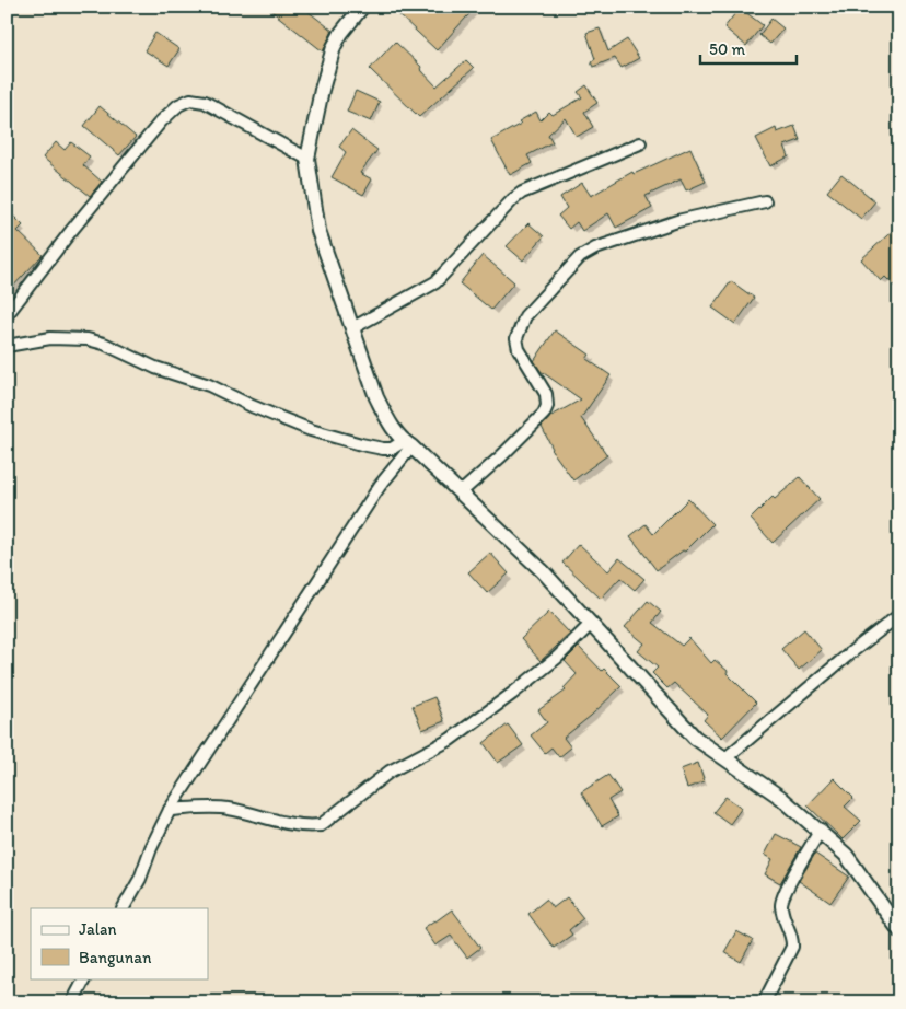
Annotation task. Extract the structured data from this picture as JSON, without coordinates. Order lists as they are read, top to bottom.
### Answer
{
  "legend": ["Jalan", "Bangunan"],
  "scale_bar": "50 m"
}
